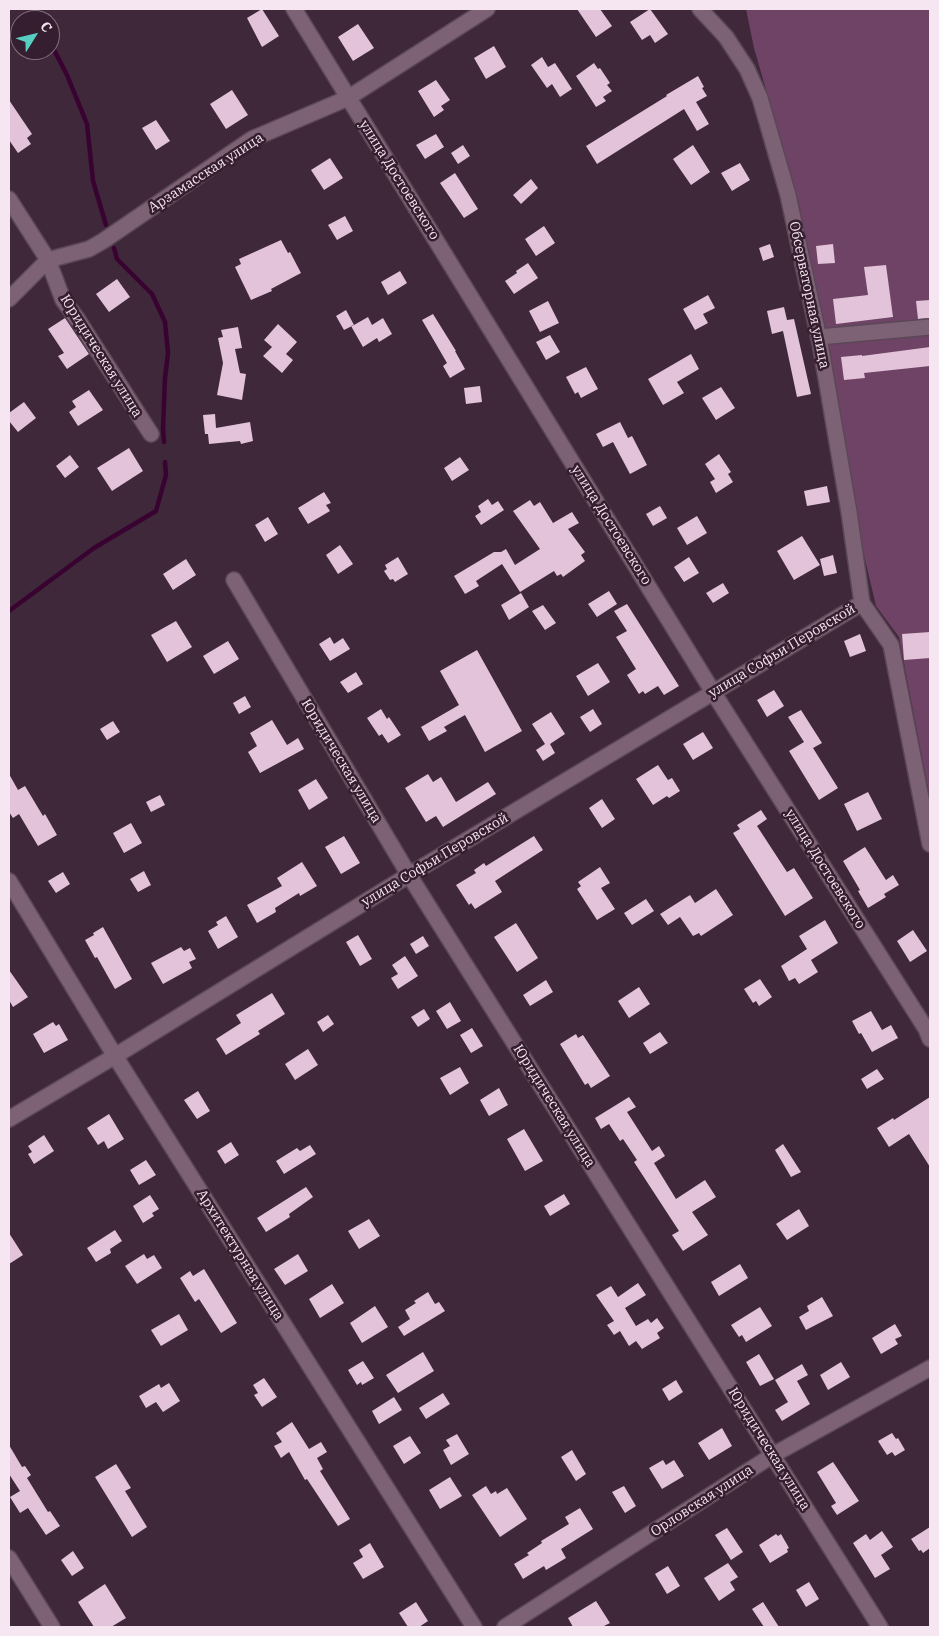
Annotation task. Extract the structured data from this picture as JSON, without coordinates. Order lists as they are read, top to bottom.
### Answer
{
  "streets": {
    "street": [
      "Арзамасская улица",
      "улица Достоевского",
      "Обсерваторная улица",
      "Юридическая улица",
      "улица Софьи Перовской",
      "Архитектурная улица",
      "Орловская улица"
    ]
  },
  "crossings": [
    ["Арзамасская улица", "улица Достоевского"],
    ["Арзамасская улица", "Юридическая улица"],
    ["улица Достоевского", "улица Софьи Перовской"],
    ["Обсерваторная улица", "улица Софьи Перовской"],
    ["Юридическая улица", "улица Софьи Перовской"],
    ["Юридическая улица", "Орловская улица"],
    ["улица Софьи Перовской", "Архитектурная улица"]
  ],
  "north": "top right"
}
